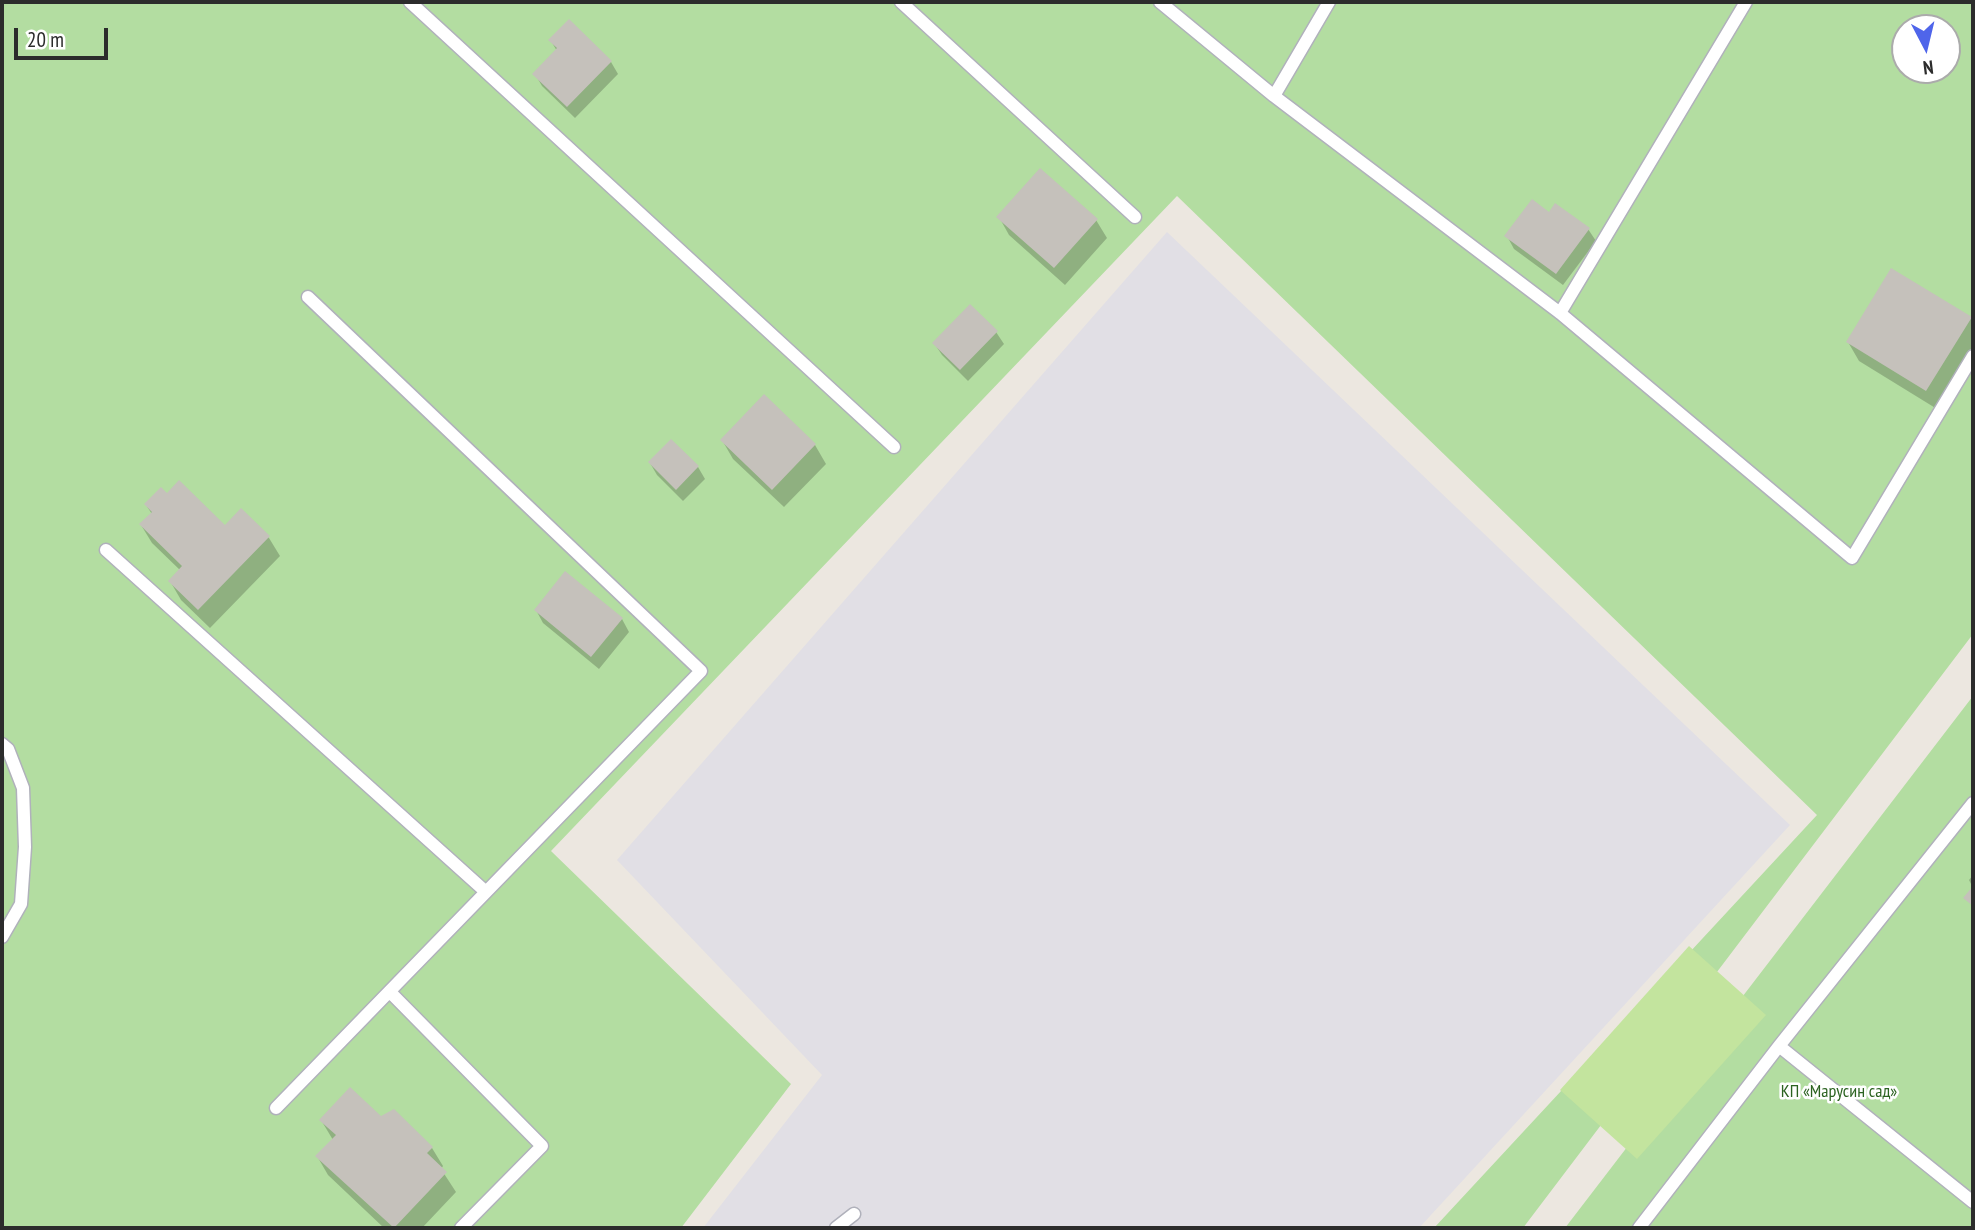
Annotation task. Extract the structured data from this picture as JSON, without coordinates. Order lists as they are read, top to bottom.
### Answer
{
  "parks": ["КП «Марусин сад»"],
  "scale_bar": "20 m",
  "north": "bottom"
}
